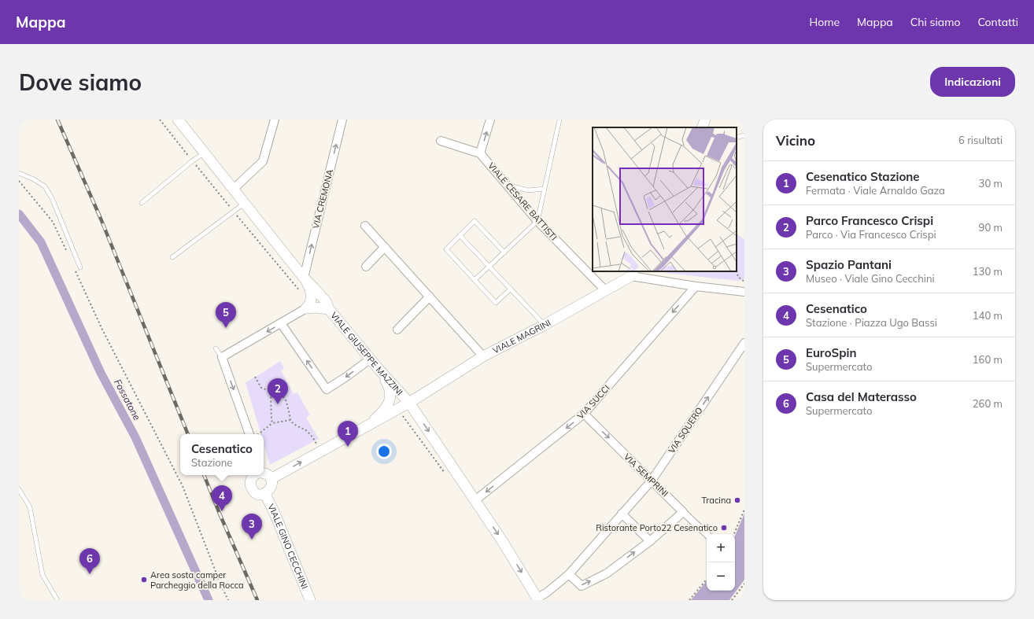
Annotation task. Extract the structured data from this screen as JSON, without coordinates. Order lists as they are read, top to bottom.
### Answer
{
  "streets": {
    "street": [
      "VIA CREMONA",
      "VIALE CESARE BATTISTI",
      "VIALE MAGRINI",
      "VIALE GIUSEPPE MAZZINI",
      "VIA SUCCI",
      "VIA SQUERO",
      "VIA SEMPRINI",
      "VIALE GINO CECCHINI"
    ]
  },
  "crossings": [
    ["VIA CREMONA", "VIALE GIUSEPPE MAZZINI"],
    ["VIALE CESARE BATTISTI", "VIALE MAGRINI"],
    ["VIALE MAGRINI", "VIALE GIUSEPPE MAZZINI"],
    ["VIALE GIUSEPPE MAZZINI", "VIA SUCCI"],
    ["VIALE GIUSEPPE MAZZINI", "VIA SQUERO"],
    ["VIA SUCCI", "VIA SEMPRINI"],
    ["VIA SQUERO", "VIA SEMPRINI"]
  ],
  "one_way": [
    "VIA CREMONA",
    "VIALE GIUSEPPE MAZZINI",
    "VIA SUCCI",
    "VIA SQUERO",
    "VIA SEMPRINI"
  ],
  "water": ["Fossatone"],
  "places": ["Tracina", "Ristorante Porto22 Cesenatico", "Area sosta camper Parcheggio della Rocca"],
  "page": {
    "header": "Mappa",
    "nav": [
      "Home",
      "Mappa",
      "Chi siamo",
      "Contatti"
    ],
    "buttons": "Indicazioni",
    "title": "Dove siamo",
    "heading": ["Vicino", "6 risultati"],
    "list": [
      {
        "mark": "1",
        "name": "Cesenatico Stazione",
        "note": "Fermata · Viale Arnaldo Gaza",
        "value": "30 m"
      },
      {
        "mark": "2",
        "name": "Parco Francesco Crispi",
        "note": "Parco · Via Francesco Crispi",
        "value": "90 m"
      },
      {
        "mark": "3",
        "name": "Spazio Pantani",
        "note": "Museo · Viale Gino Cecchini",
        "value": "130 m"
      },
      {
        "mark": "4",
        "name": "Cesenatico",
        "note": "Stazione · Piazza Ugo Bassi",
        "value": "140 m"
      },
      {
        "mark": "5",
        "name": "EuroSpin",
        "note": "Supermercato",
        "value": "160 m"
      },
      {
        "mark": "6",
        "name": "Casa del Materasso",
        "note": "Supermercato",
        "value": "260 m"
      }
    ],
    "pins": [
      "5",
      "2",
      "1",
      "4",
      "3",
      "6"
    ],
    "popup": ["Cesenatico", "Stazione"],
    "map_buttons": ["+", "−"]
  }
}
